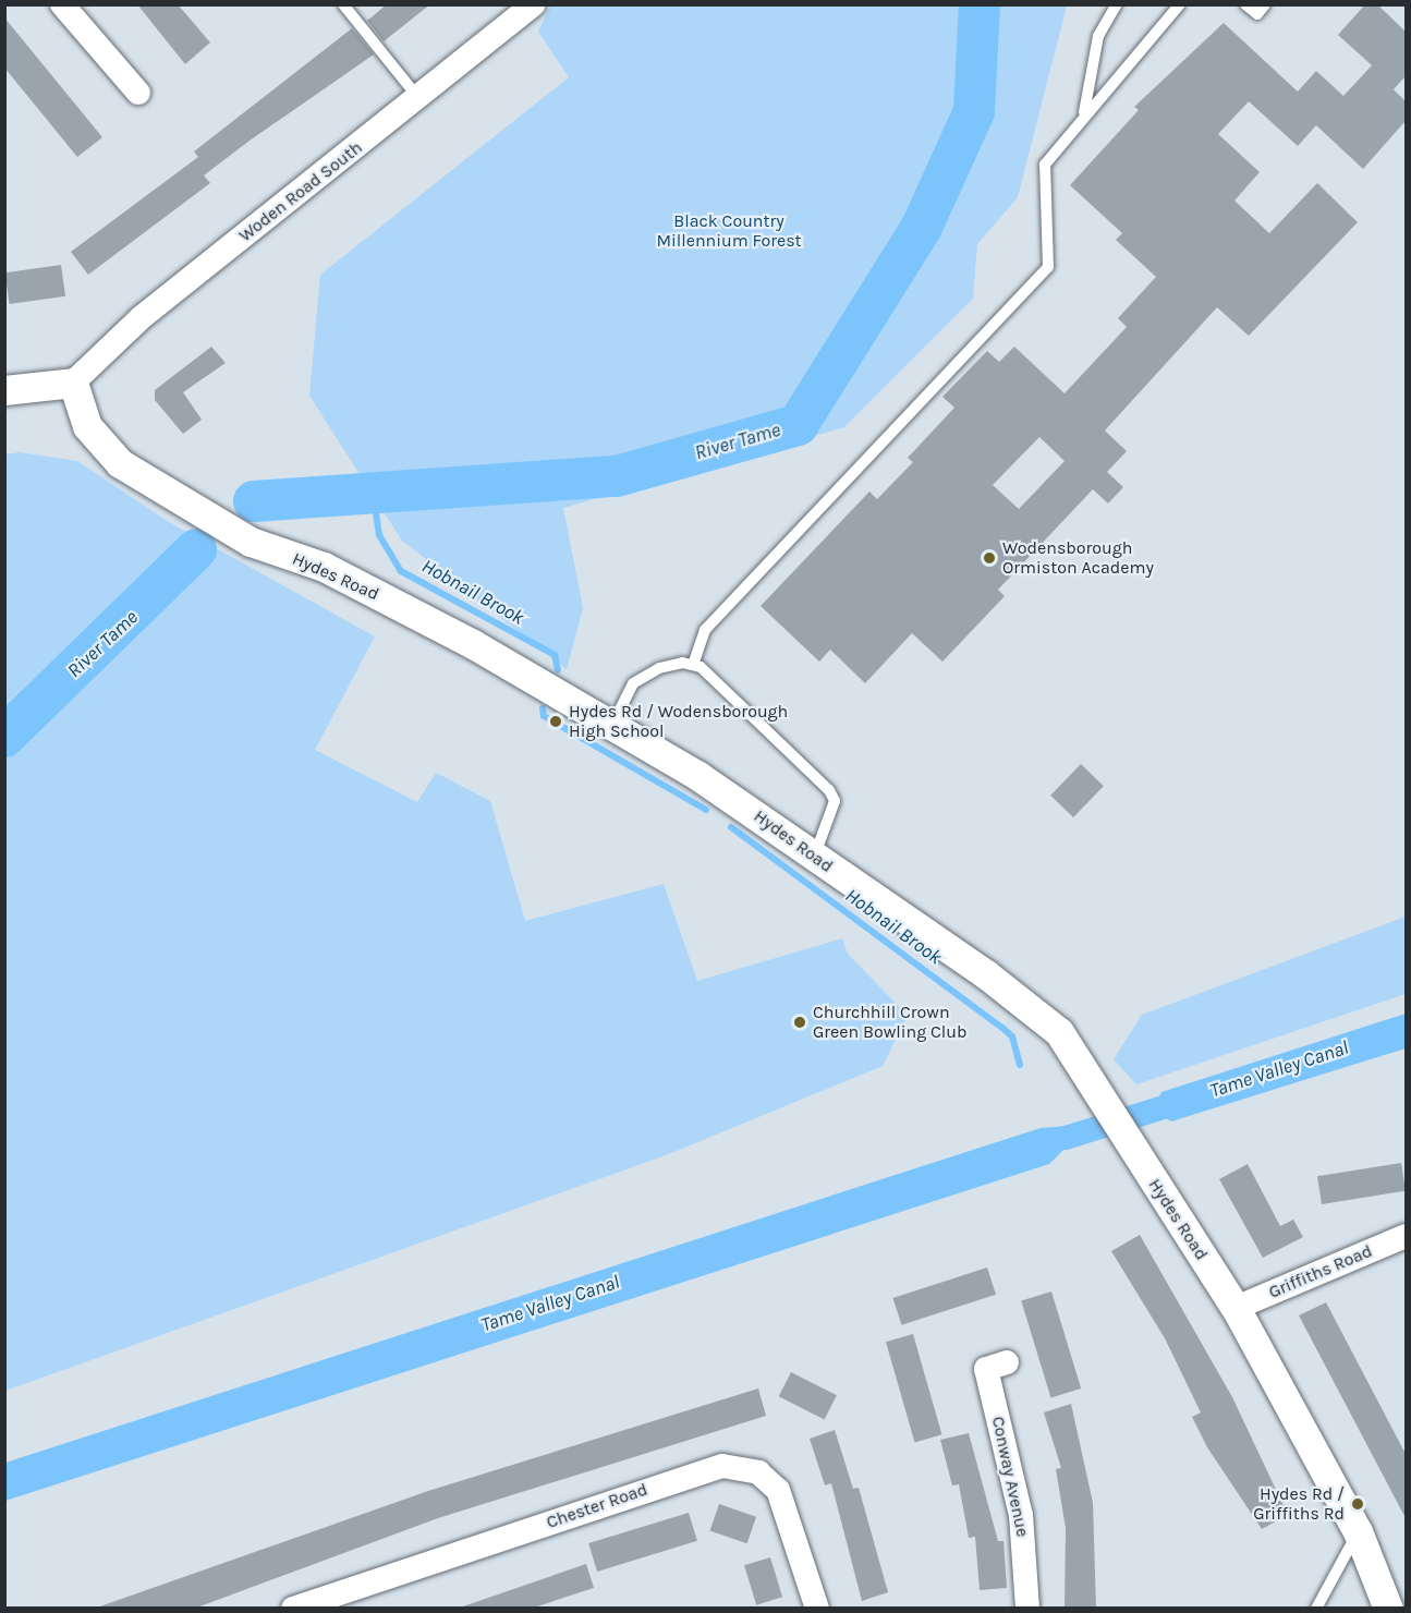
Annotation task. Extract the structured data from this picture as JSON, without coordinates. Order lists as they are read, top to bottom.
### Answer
{
  "streets": {
    "street": [
      "Woden Road South",
      "Hydes Road",
      "Griffiths Road",
      "Conway Avenue",
      "Chester Road"
    ]
  },
  "crossings": [
    ["Woden Road South", "Hydes Road"],
    ["Hydes Road", "Griffiths Road"]
  ],
  "water": ["River Tame", "Hobnail Brook", "Tame Valley Canal"],
  "parks": ["Black Country Millennium Forest"],
  "places": [
    "Wodensborough Ormiston Academy",
    "Hydes Rd / Wodensborough High School",
    "Churchhill Crown Green Bowling Club",
    "Hydes Rd / Griffiths Rd"
  ]
}
